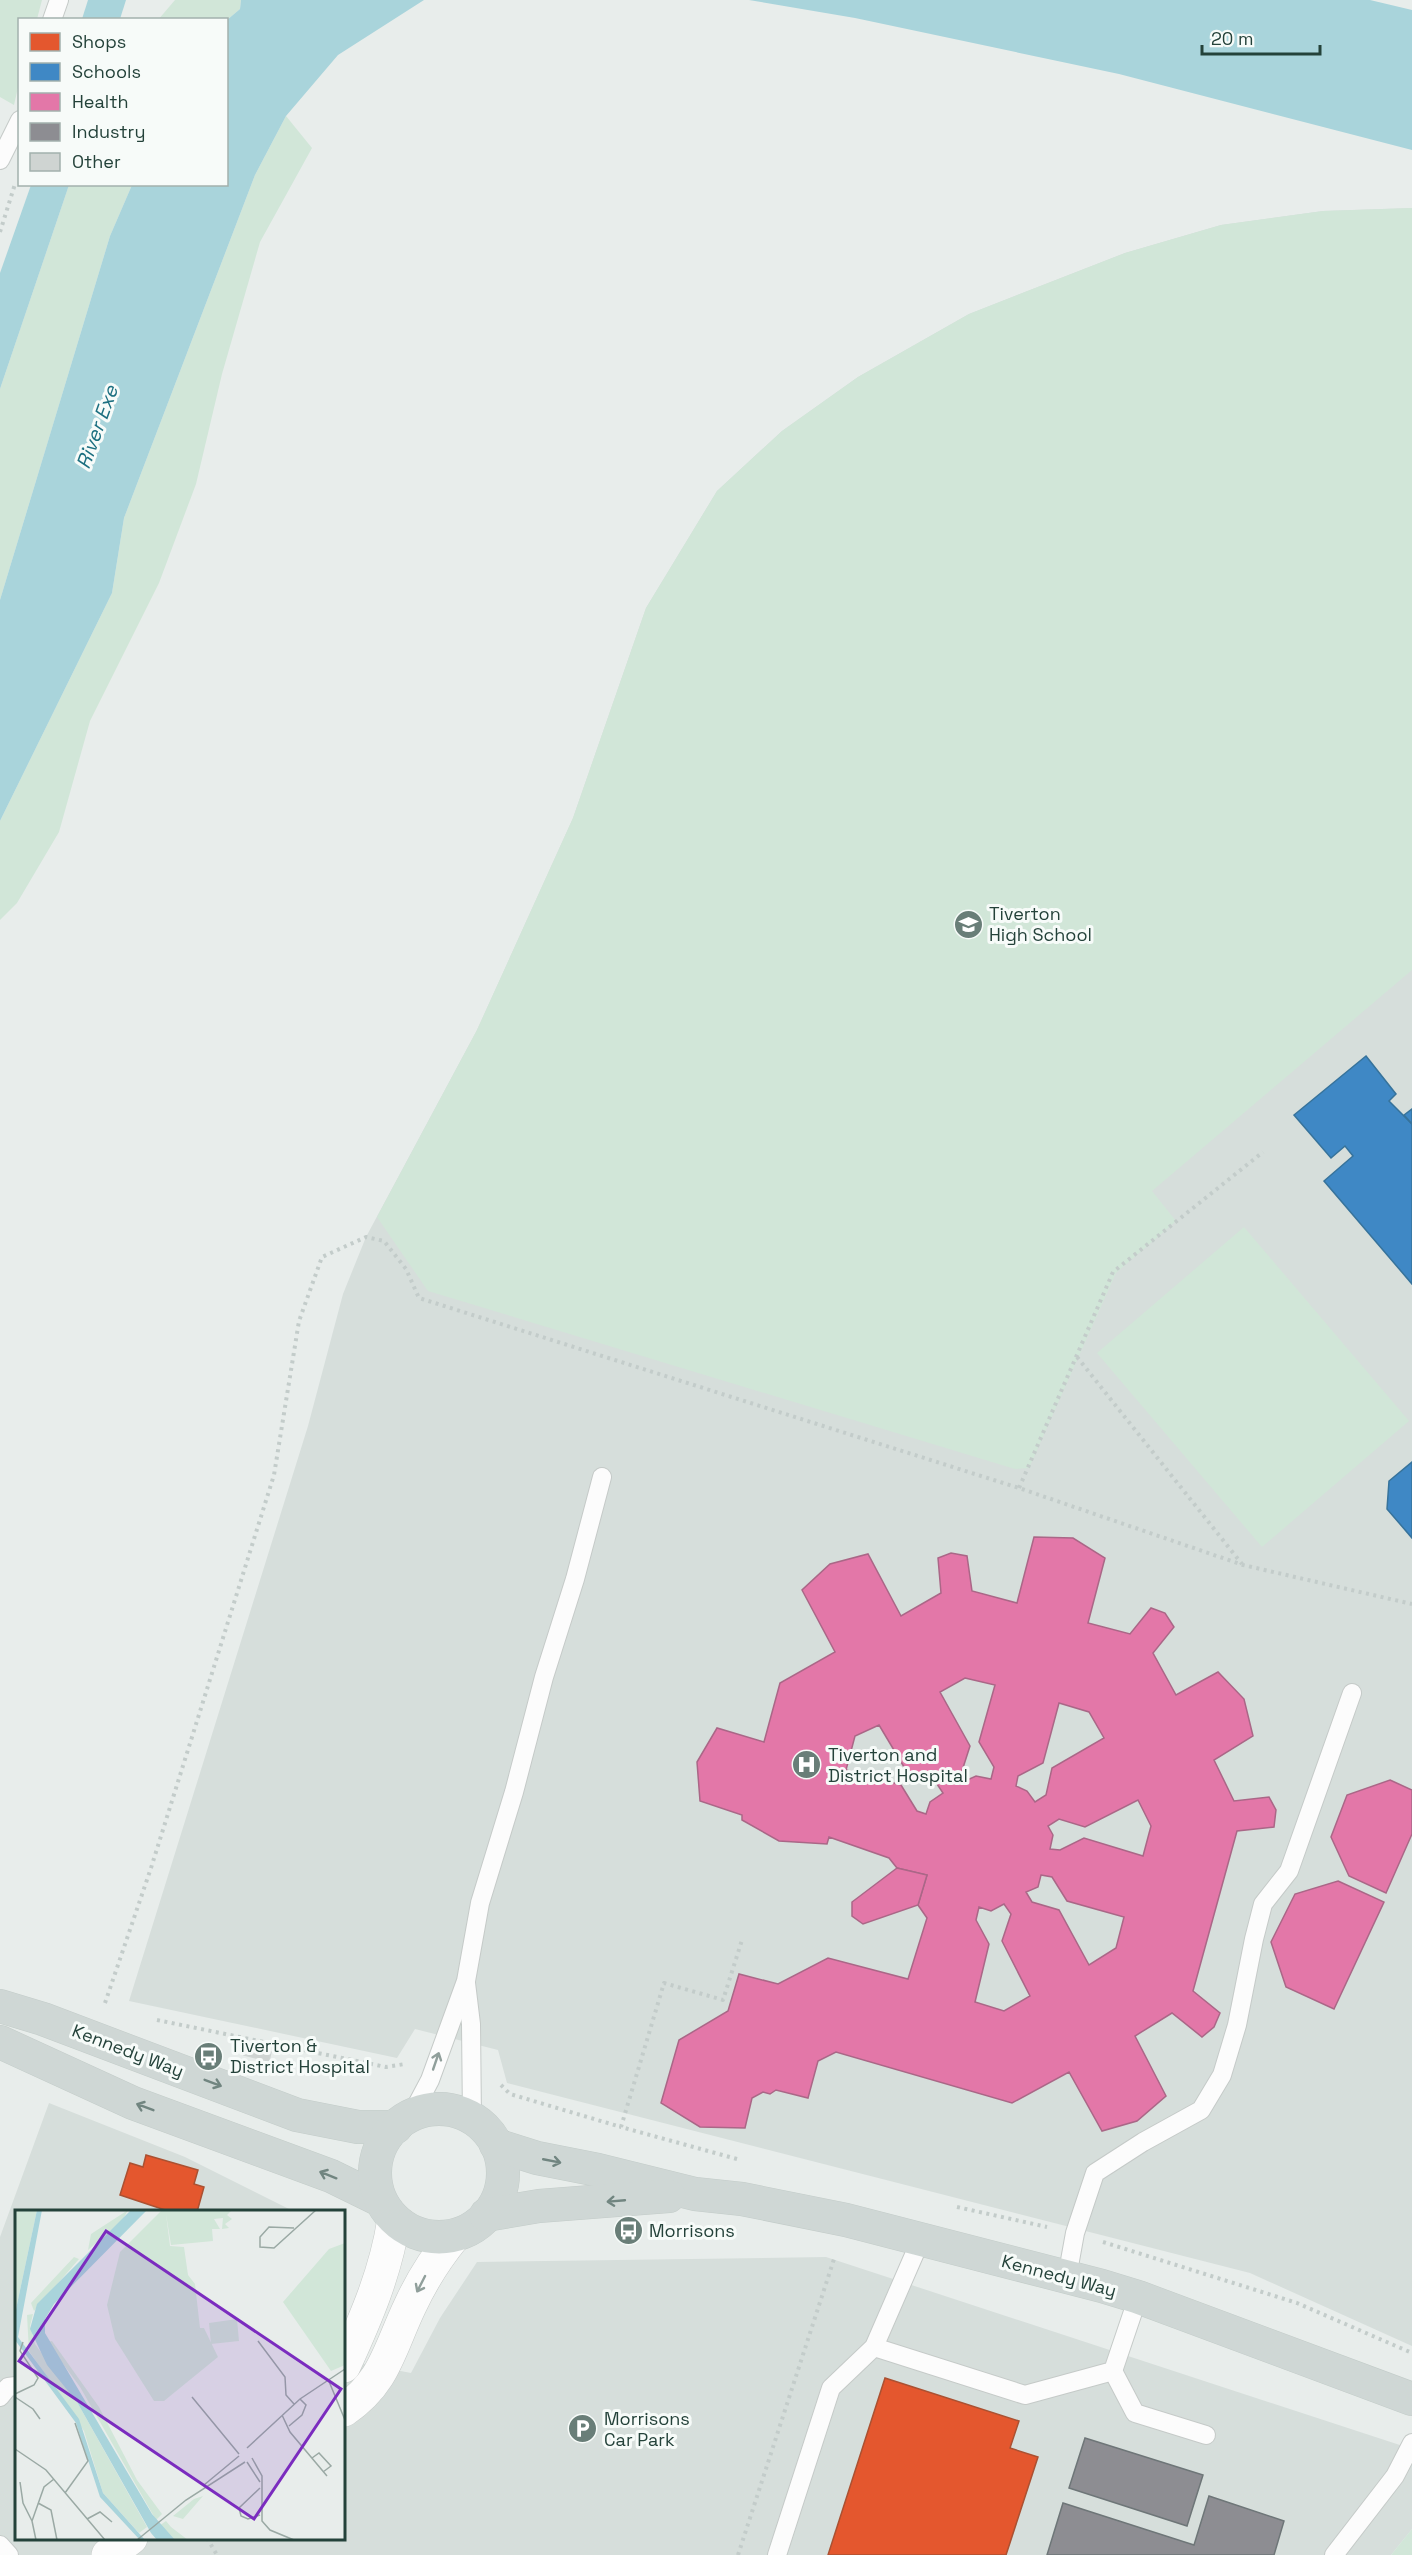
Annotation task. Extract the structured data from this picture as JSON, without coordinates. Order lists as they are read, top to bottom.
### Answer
{
  "streets": {
    "main road": ["Kennedy Way"]
  },
  "water": ["River Exe"],
  "places": {
    "school or university": ["Tiverton High School"],
    "hospital": ["Tiverton and District Hospital"],
    "bus stop": ["Tiverton & District Hospital", "Morrisons"],
    "parking": ["Morrisons Car Park"]
  },
  "legend": [
    "Shops",
    "Schools",
    "Health",
    "Industry",
    "Other"
  ],
  "scale_bar": "20 m"
}
